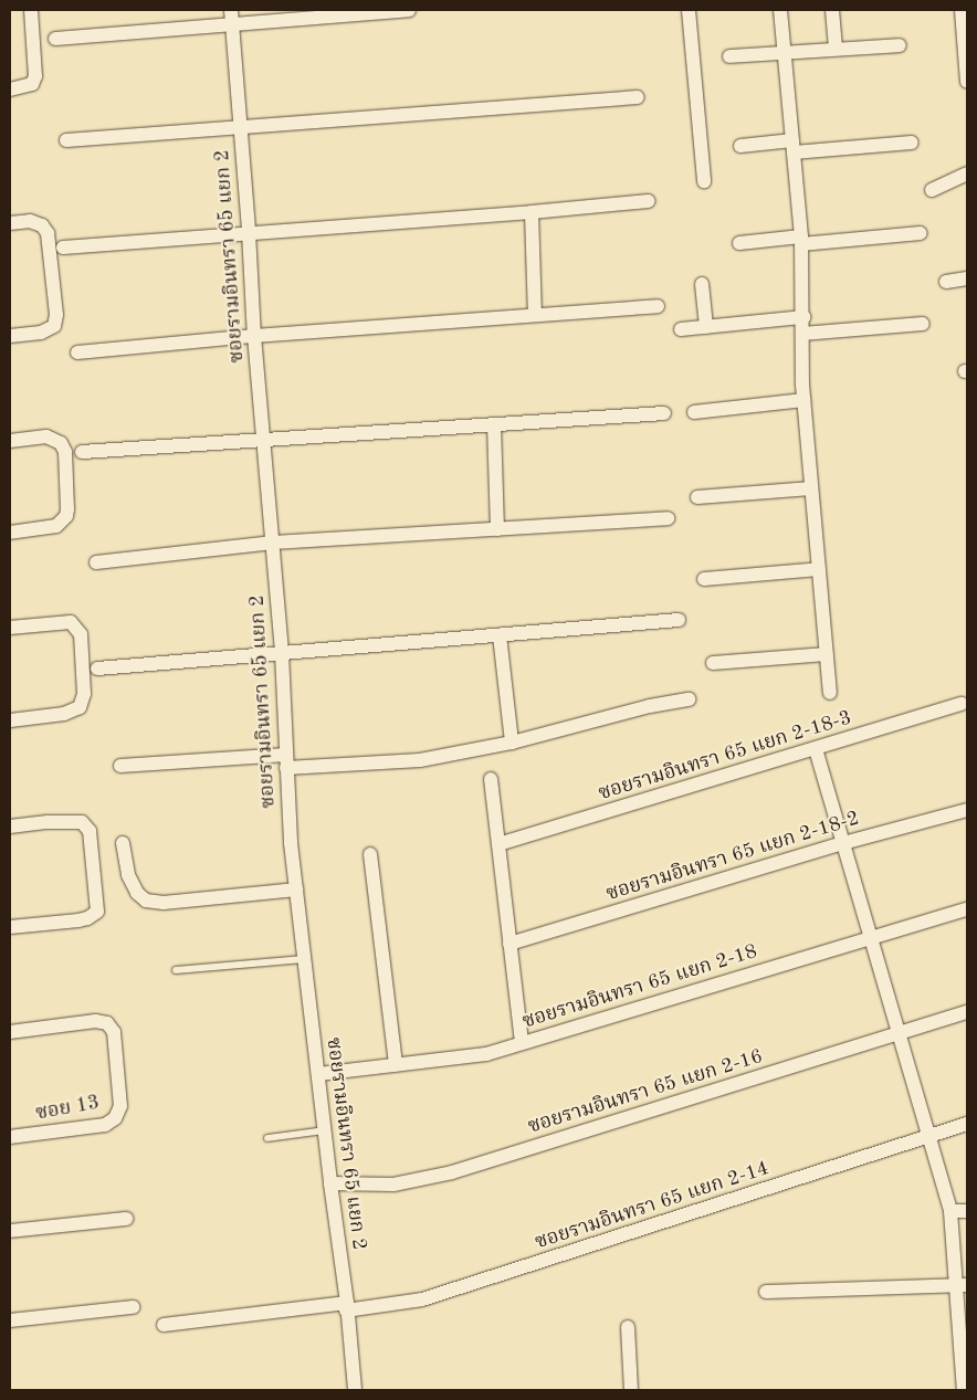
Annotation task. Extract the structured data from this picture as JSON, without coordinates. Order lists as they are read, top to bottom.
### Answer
{
  "streets": {
    "street": [
      "ซอยรามอินทรา 65 แยก 2",
      "ซอยรามอินทรา 65 แยก 2-18-3",
      "ซอยรามอินทรา 65 แยก 2-18-2",
      "ซอยรามอินทรา 65 แยก 2-18",
      "ซอยรามอินทรา 65 แยก 2-16",
      "ซอย 13",
      "ซอยรามอินทรา 65 แยก 2-14"
    ]
  },
  "crossings": [
    ["ซอยรามอินทรา 65 แยก 2", "ซอยรามอินทรา 65 แยก 2-18"],
    ["ซอยรามอินทรา 65 แยก 2", "ซอยรามอินทรา 65 แยก 2-16"],
    ["ซอยรามอินทรา 65 แยก 2", "ซอยรามอินทรา 65 แยก 2-14"]
  ]
}
